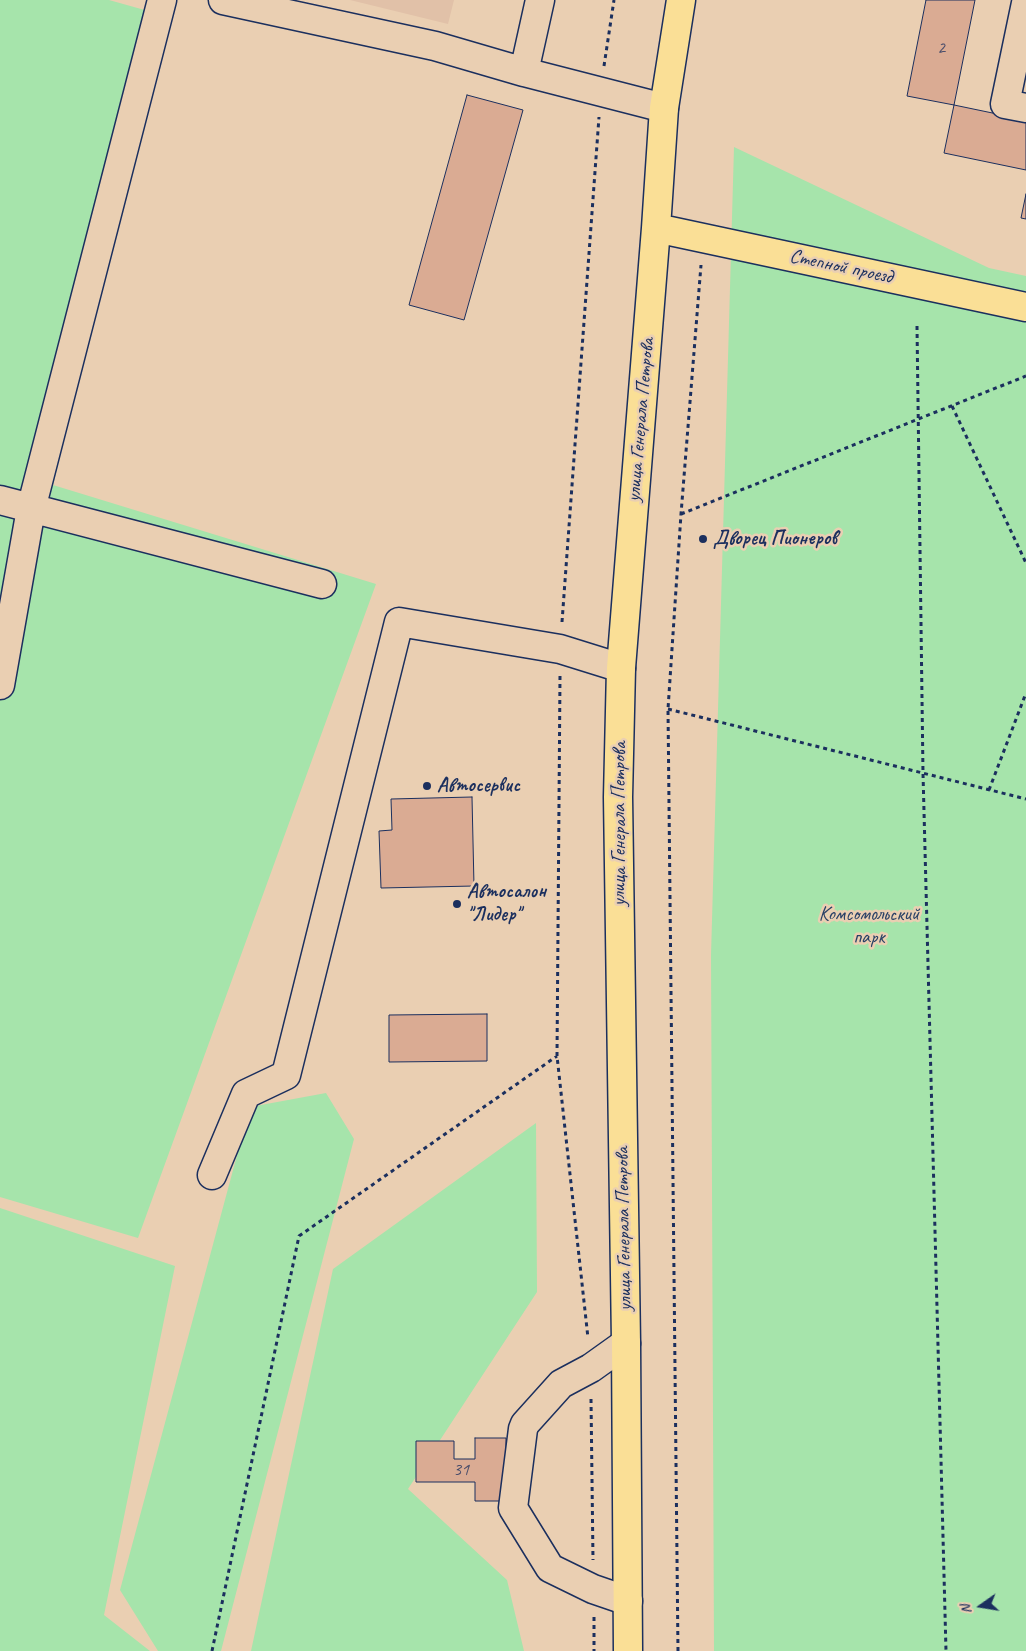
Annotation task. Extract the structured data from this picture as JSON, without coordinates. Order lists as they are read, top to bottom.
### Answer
{
  "streets": {
    "main road": ["Степной проезд", "улица Генерала Петрова"]
  },
  "crossings": [
    ["Степной проезд", "улица Генерала Петрова"]
  ],
  "parks": ["Комсомольский парк"],
  "places": ["Дворец Пионеров", "Автосервис", "Автосалон \"Лидер\""],
  "house_numbers": ["2", "31"],
  "north": "left"
}
